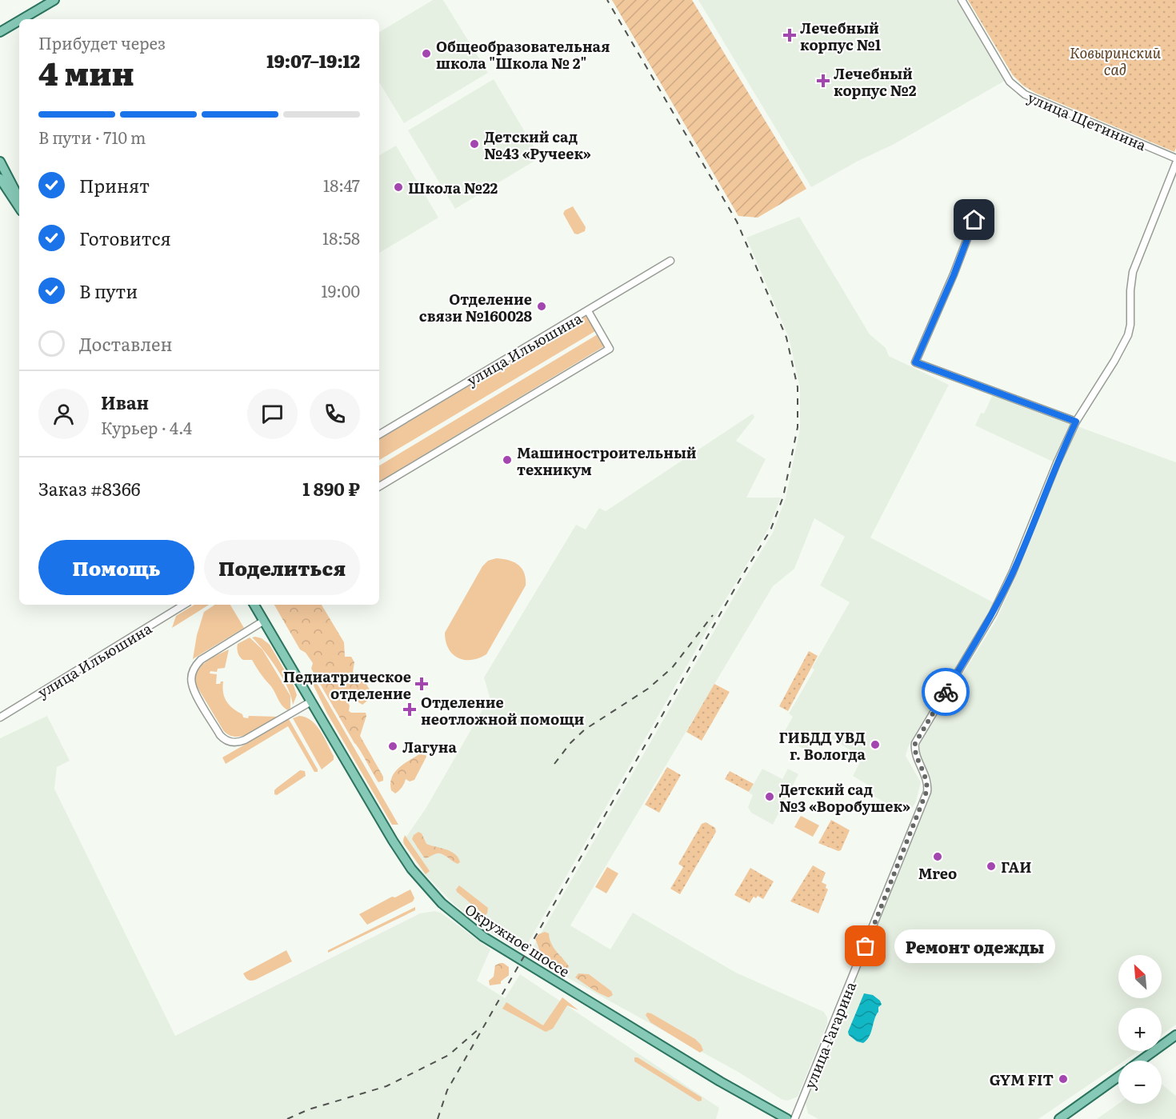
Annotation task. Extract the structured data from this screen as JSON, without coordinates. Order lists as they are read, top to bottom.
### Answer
{
  "streets": {
    "main road": ["Окружное шоссе"],
    "street": ["улица Щетинина", "улица Ильюшина", "улица Гагарина"]
  },
  "parks": ["Ковыринский сад"],
  "places": {
    "health": [
      "Лечебный корпус №1",
      "Лечебный корпус №2",
      "Педиатрическое отделение",
      "Отделение неотложной помощи"
    ],
    "other": [
      "Общеобразовательная школа \"Школа № 2\"",
      "Детский сад №43 «Ручеек»",
      "Школа №22",
      "Отделение связи №160028",
      "Машиностроительный техникум",
      "ГИБДД УВД г. Вологда",
      "Лагуна",
      "Детский сад №3 «Воробушек»",
      "Mreo",
      "ГАИ",
      "Ремонт одежды",
      "GYM FIT"
    ]
  },
  "north": "top left",
  "page": {
    "heading": ["4 мин", "Прибудет через", "19:07–19:12"],
    "panel": [
      "Иван",
      "Курьер · 4.4",
      "Заказ #8366",
      "1 890 ₽"
    ],
    "bar": "В пути · 710 m",
    "list": [
      ["Принят", "18:47"],
      ["Готовится", "18:58"],
      ["В пути", "19:00"],
      "Доставлен"
    ],
    "buttons": ["Помощь", "Поделиться"],
    "bubble": "Ремонт одежды",
    "map_buttons": ["+", "−"]
  }
}
